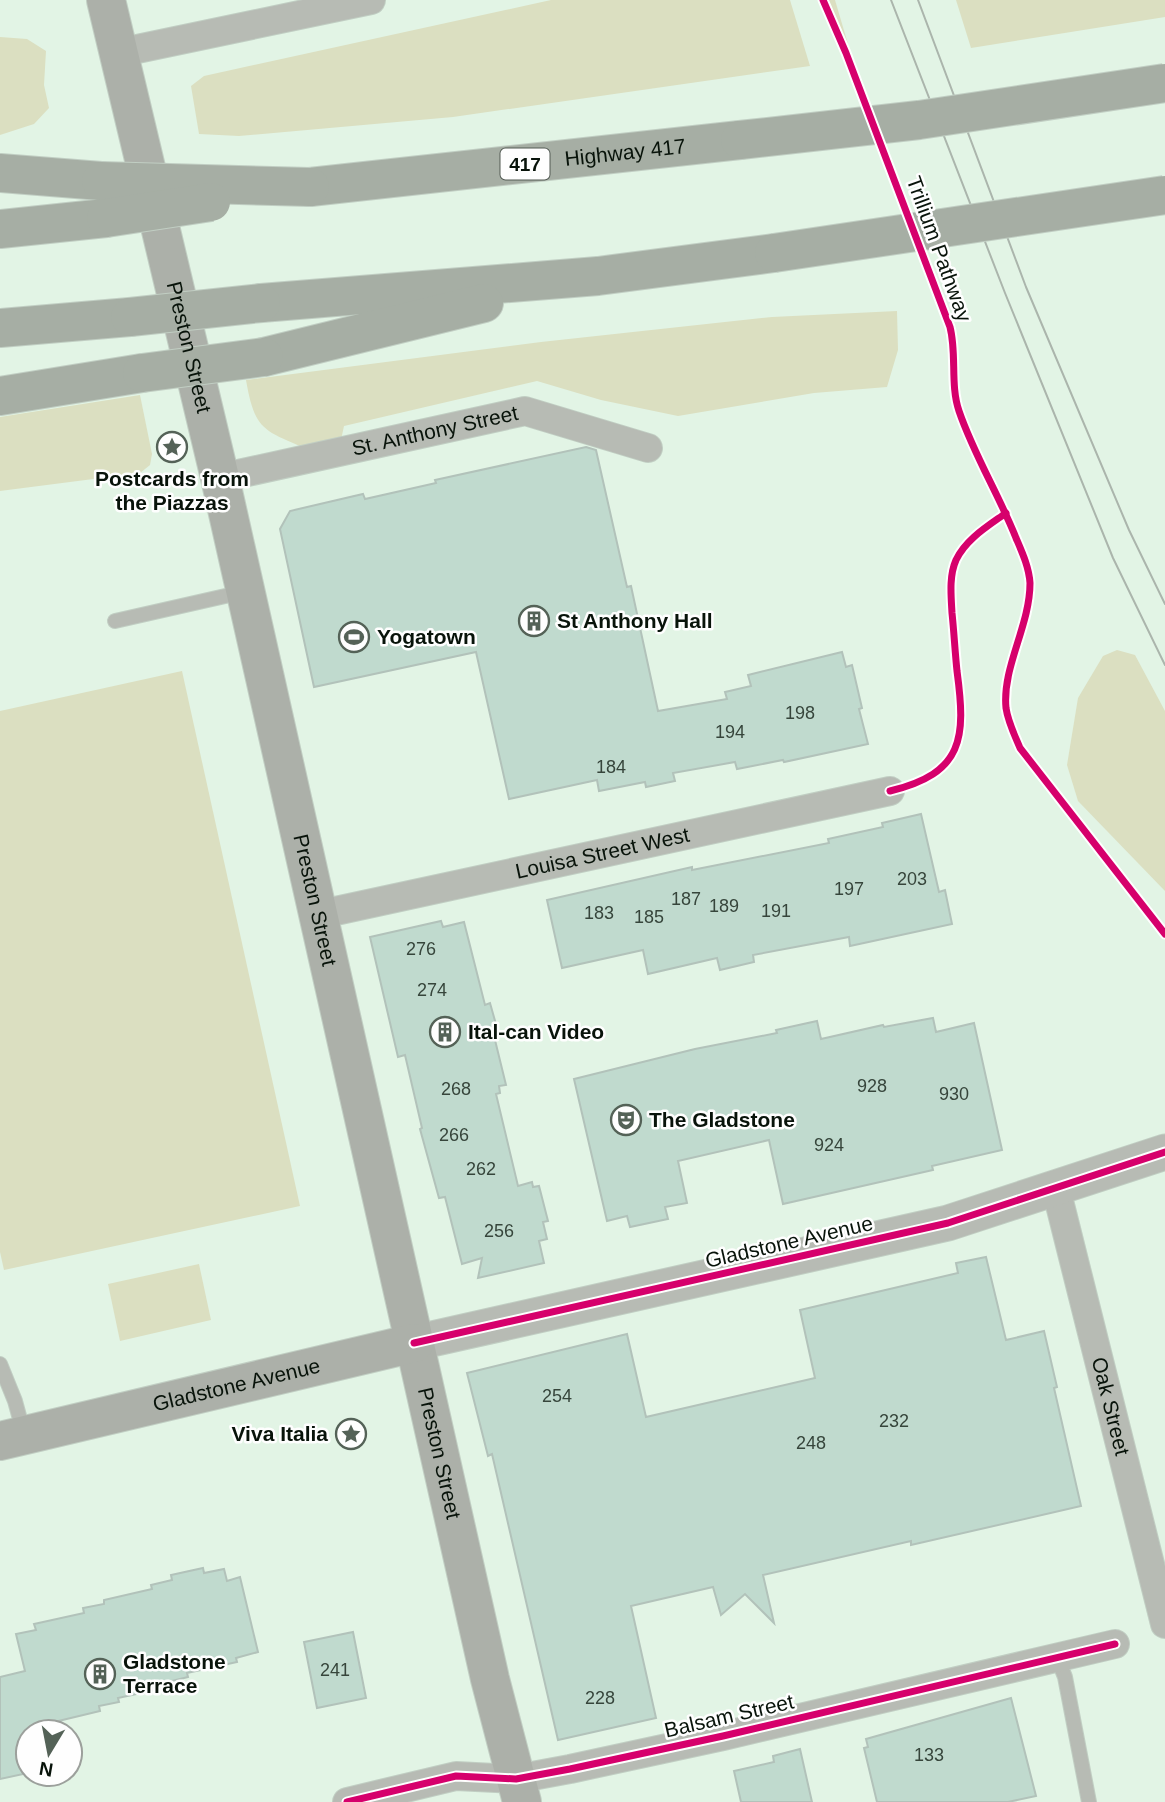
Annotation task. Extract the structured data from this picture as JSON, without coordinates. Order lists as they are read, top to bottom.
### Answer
{
  "streets": {
    "highway": ["Highway 417", "417"],
    "main road": ["Preston Street", "Gladstone Avenue"],
    "street": [
      "St. Anthony Street",
      "Louisa Street West",
      "Oak Street",
      "Balsam Street"
    ],
    "cycle path": ["Trillium Pathway"]
  },
  "crossings": [
    ["Preston Street", "St. Anthony Street"],
    ["Preston Street", "Louisa Street West"],
    ["Preston Street", "Gladstone Avenue"],
    ["Preston Street", "Balsam Street"],
    ["Gladstone Avenue", "Oak Street"]
  ],
  "places": {
    "place": ["Postcards from the Piazzas", "Viva Italia"],
    "building": ["St Anthony Hall", "Ital-can Video", "Gladstone Terrace"],
    "sports": ["Yogatown"],
    "theatre": ["The Gladstone"]
  },
  "house_numbers": [
    "198",
    "194",
    "184",
    "203",
    "197",
    "187",
    "189",
    "191",
    "183",
    "185",
    "276",
    "274",
    "928",
    "268",
    "930",
    "266",
    "924",
    "262",
    "256",
    "254",
    "232",
    "248",
    "241",
    "228",
    "133"
  ],
  "north": "bottom"
}
